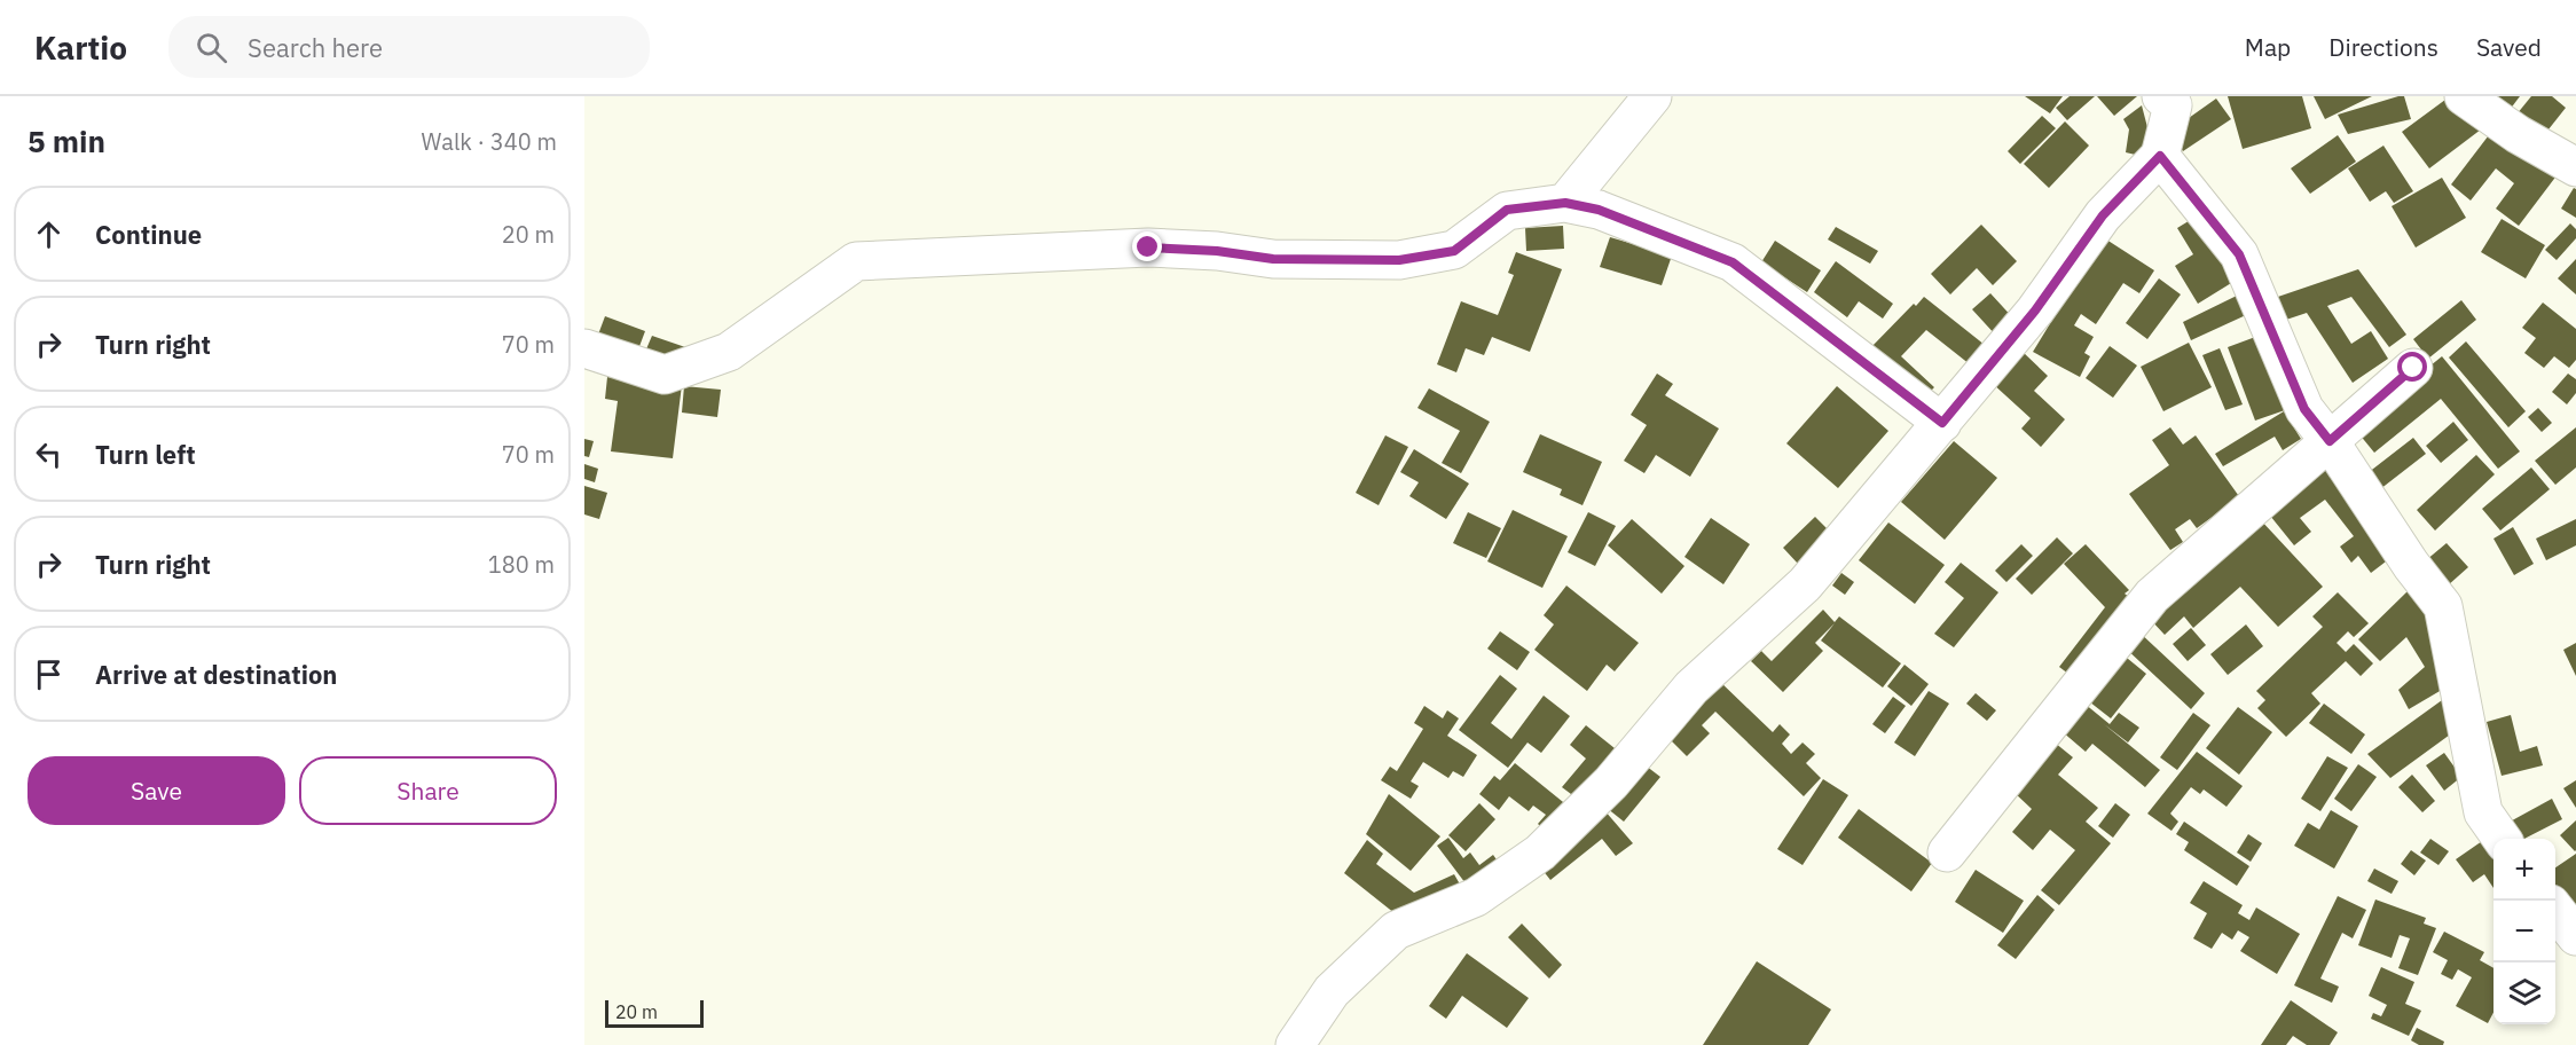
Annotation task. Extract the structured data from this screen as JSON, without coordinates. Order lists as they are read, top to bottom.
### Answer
{
  "scale_bar": "20 m",
  "page": {
    "header": "Kartio",
    "search": "Search here",
    "nav": ["Map", "Directions", "Saved"],
    "heading": ["5 min", "Walk · 340 m"],
    "list": [
      ["Continue", "20 m"],
      ["Turn right", "70 m"],
      ["Turn left", "70 m"],
      ["Turn right", "180 m"],
      "Arrive at destination"
    ],
    "buttons": ["Save", "Share"],
    "map_buttons": ["+", "−"],
    "scale": "20 m"
  }
}
